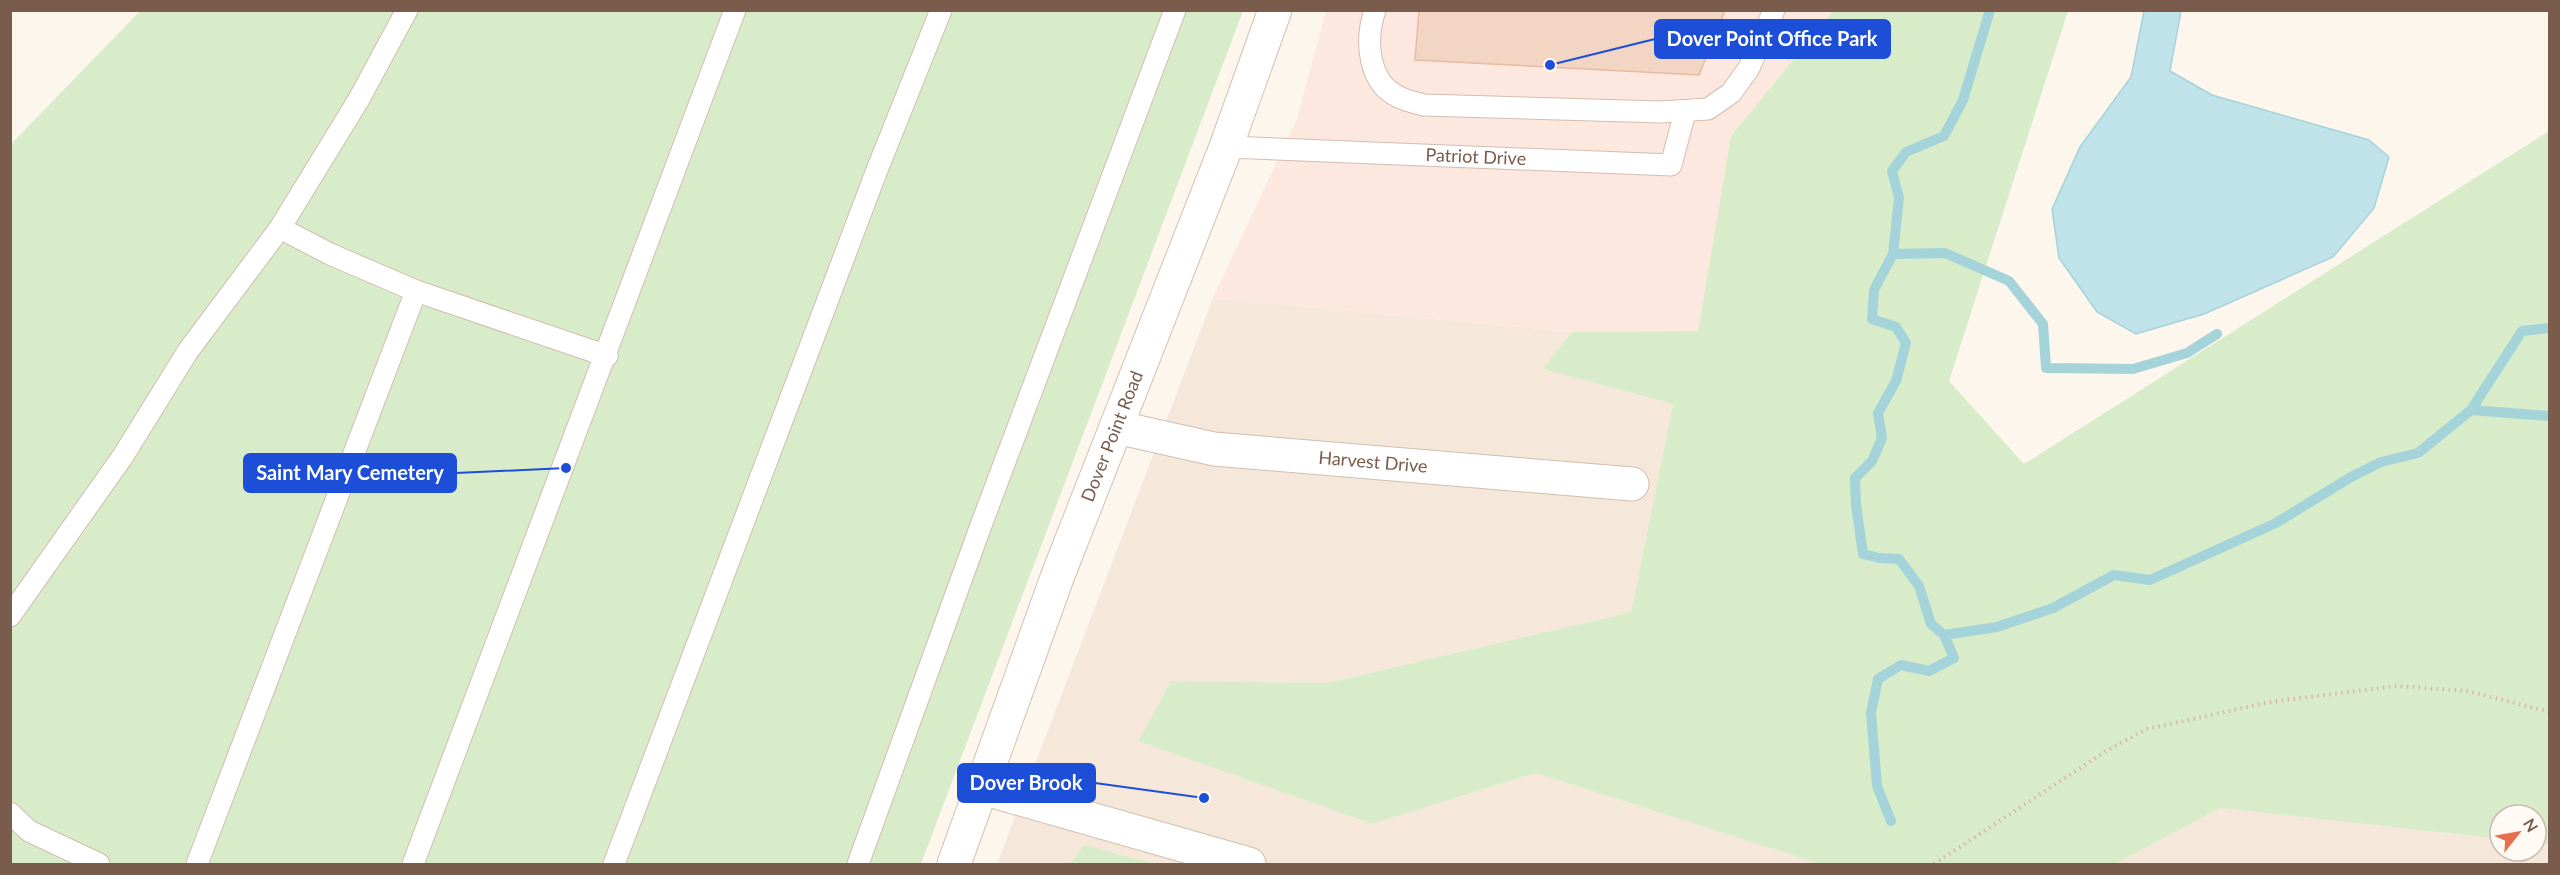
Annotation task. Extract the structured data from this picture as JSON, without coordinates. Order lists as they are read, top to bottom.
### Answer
{
  "streets": {
    "main road": ["Dover Point Road", "Harvest Drive"],
    "lane": ["Patriot Drive"]
  },
  "crossings": [
    ["Patriot Drive", "Dover Point Road"],
    ["Dover Point Road", "Harvest Drive"]
  ],
  "places": ["Dover Point Office Park", "Saint Mary Cemetery", "Dover Brook"],
  "north": "top right"
}
